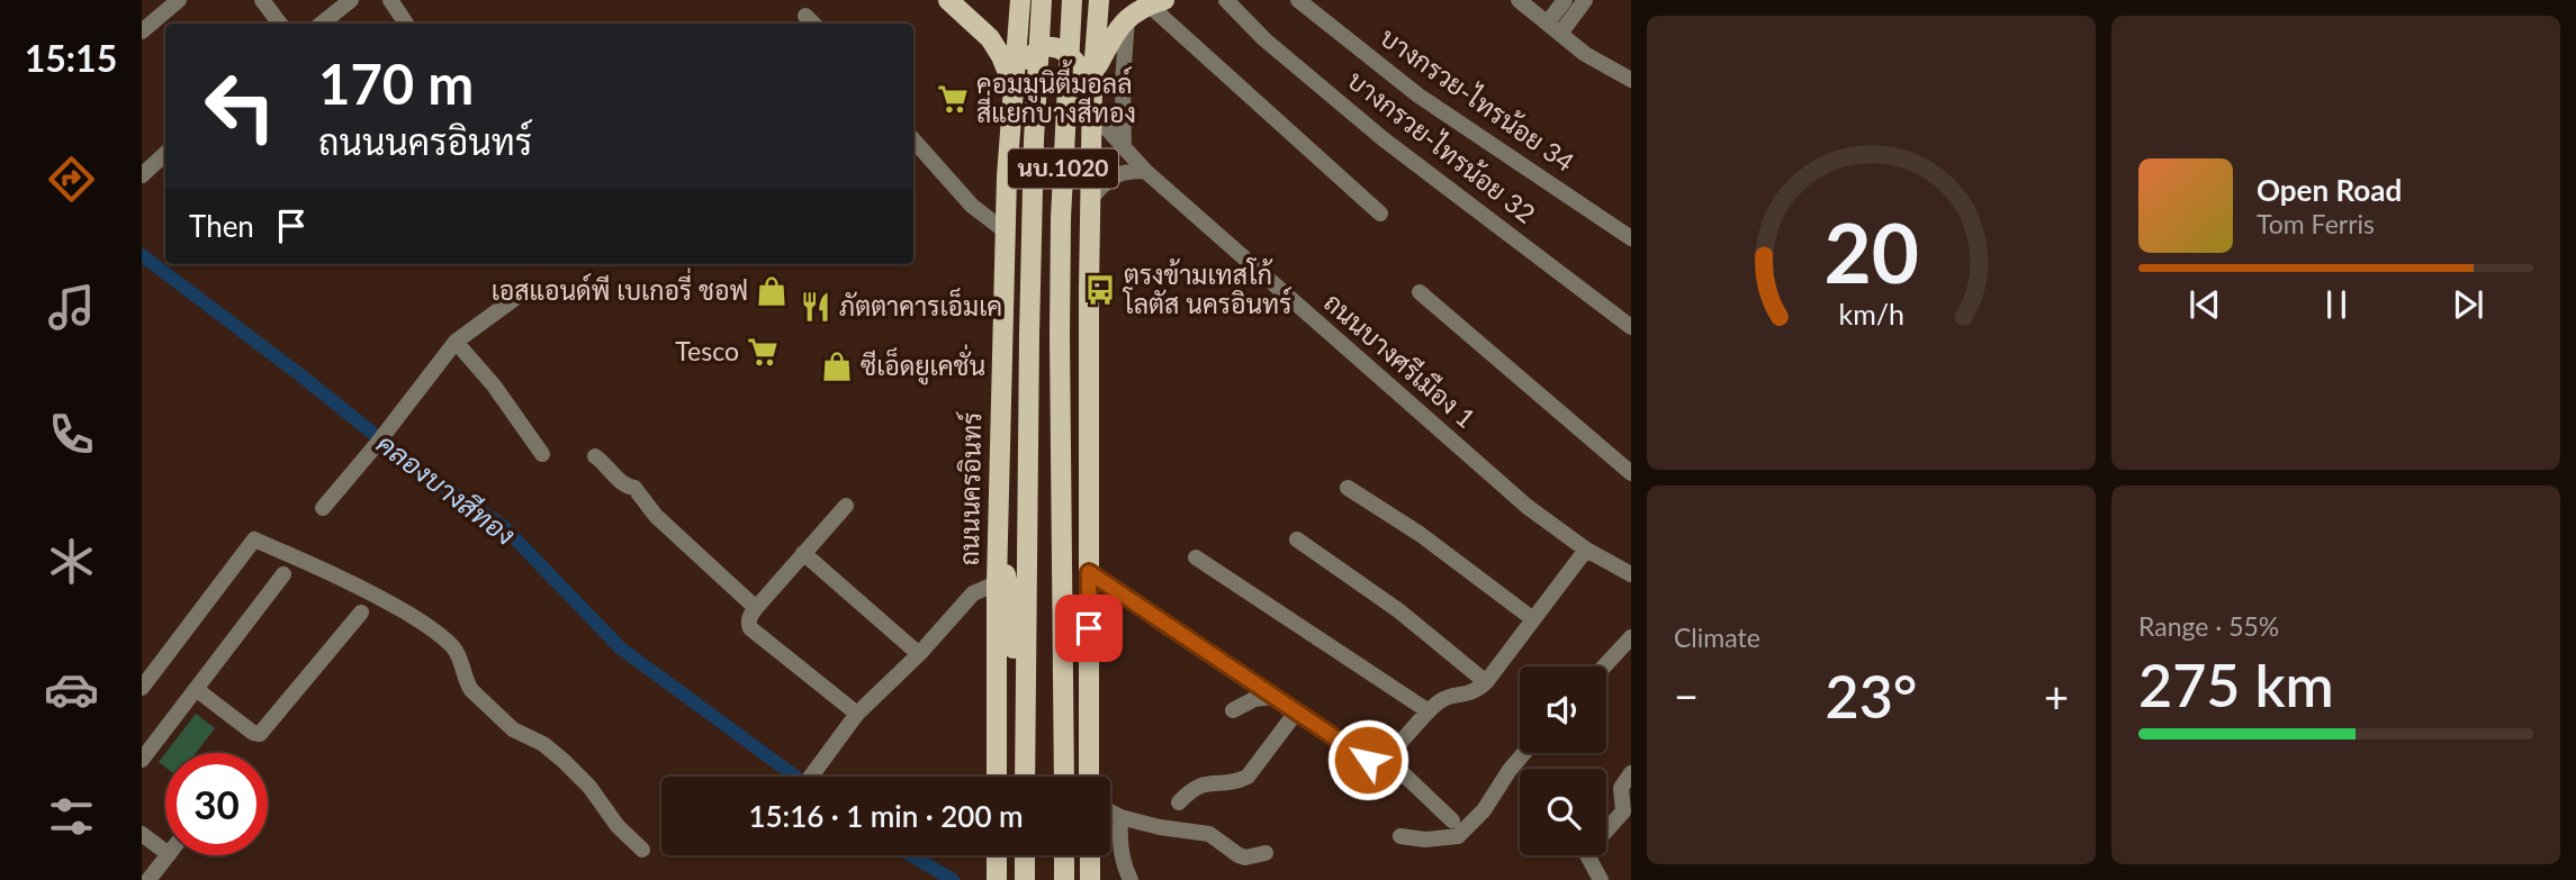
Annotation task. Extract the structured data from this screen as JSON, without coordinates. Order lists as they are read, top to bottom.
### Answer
{
  "streets": {
    "main road": ["นบ.1020", "ถนนนครอินทร์"],
    "street": ["บางกรวย-ไทรน้อย 34", "บางกรวย-ไทรน้อย 32", "ถนนบางศรีเมือง 1"]
  },
  "crossings": [
    ["นบ.1020", "ถนนบางศรีเมือง 1"]
  ],
  "water": ["คลองบางสีทอง"],
  "places": {
    "supermarket": ["คอมมูนิตี้มอลล์ สี่แยกบางสีทอง", "Tesco"],
    "bus stop": ["ตรงข้ามเทสโก้ โลตัส นครอินทร์"],
    "shop": ["เอสแอนด์พี เบเกอรี่ ชอฟ", "ซีเอ็ดยูเคชั่น"],
    "restaurant": ["ภัตตาคารเอ็มเค"]
  },
  "page": {
    "tabs": "15:15",
    "turn": ["170 m", "ถนนนครอินทร์"],
    "song": ["Open Road", "Tom Ferris"],
    "then": "Then",
    "tile": [
      "Climate",
      ["Range · 55%", "275 km"]
    ],
    "heat": ["−", "23°", "+"],
    "limit": "30",
    "trip": "15:16 · 1 min · 200 m",
    "gauge": ["20", "km/h"]
  }
}
